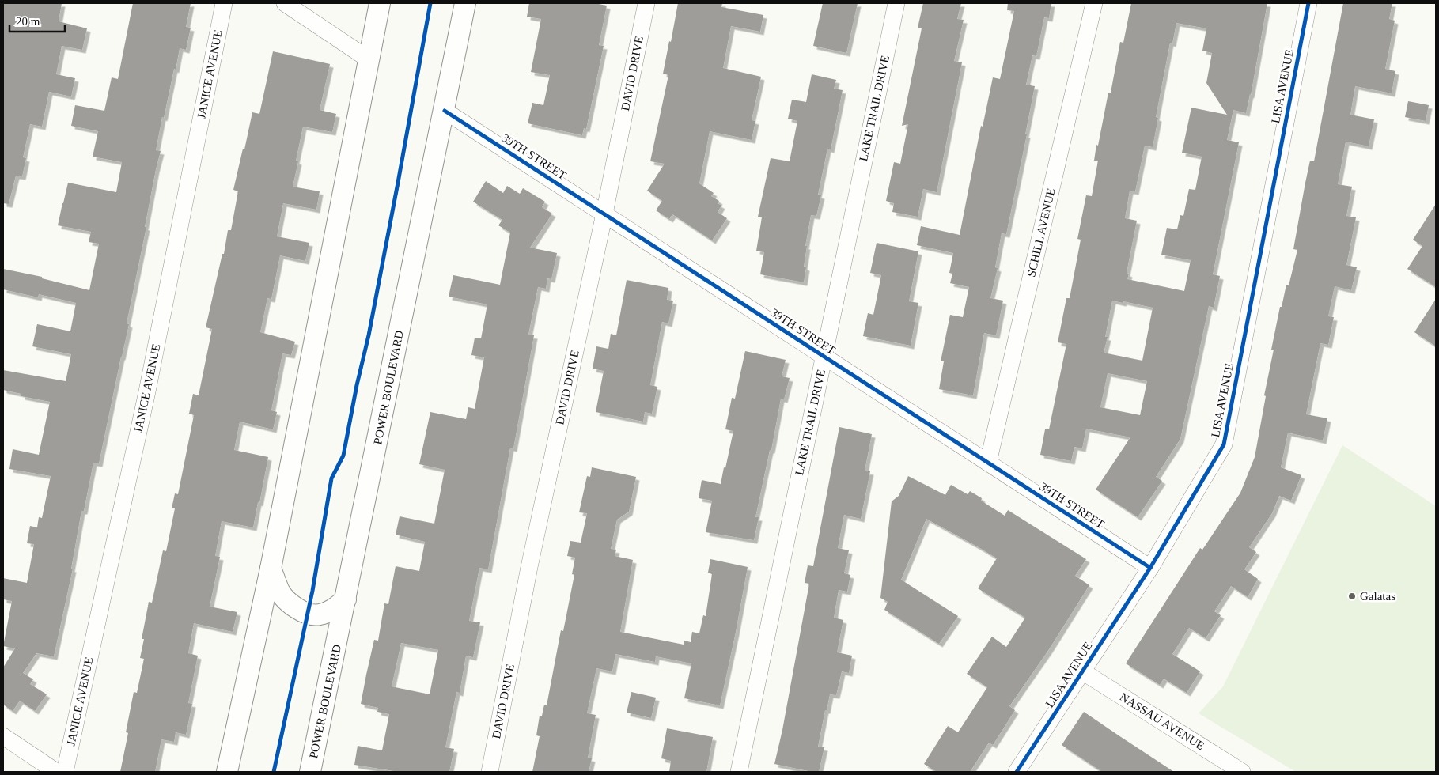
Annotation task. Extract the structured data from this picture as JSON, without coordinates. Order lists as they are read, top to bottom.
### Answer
{
  "streets": {
    "street": [
      "DAVID DRIVE",
      "JANICE AVENUE",
      "LISA AVENUE",
      "LAKE TRAIL DRIVE",
      "39TH STREET",
      "SCHILL AVENUE",
      "POWER BOULEVARD",
      "NASSAU AVENUE"
    ]
  },
  "crossings": [
    ["DAVID DRIVE", "39TH STREET"],
    ["LISA AVENUE", "39TH STREET"],
    ["LISA AVENUE", "NASSAU AVENUE"],
    ["LAKE TRAIL DRIVE", "39TH STREET"],
    ["39TH STREET", "SCHILL AVENUE"],
    ["39TH STREET", "POWER BOULEVARD"]
  ],
  "places": ["Galatas"],
  "scale_bar": "20 m"
}
